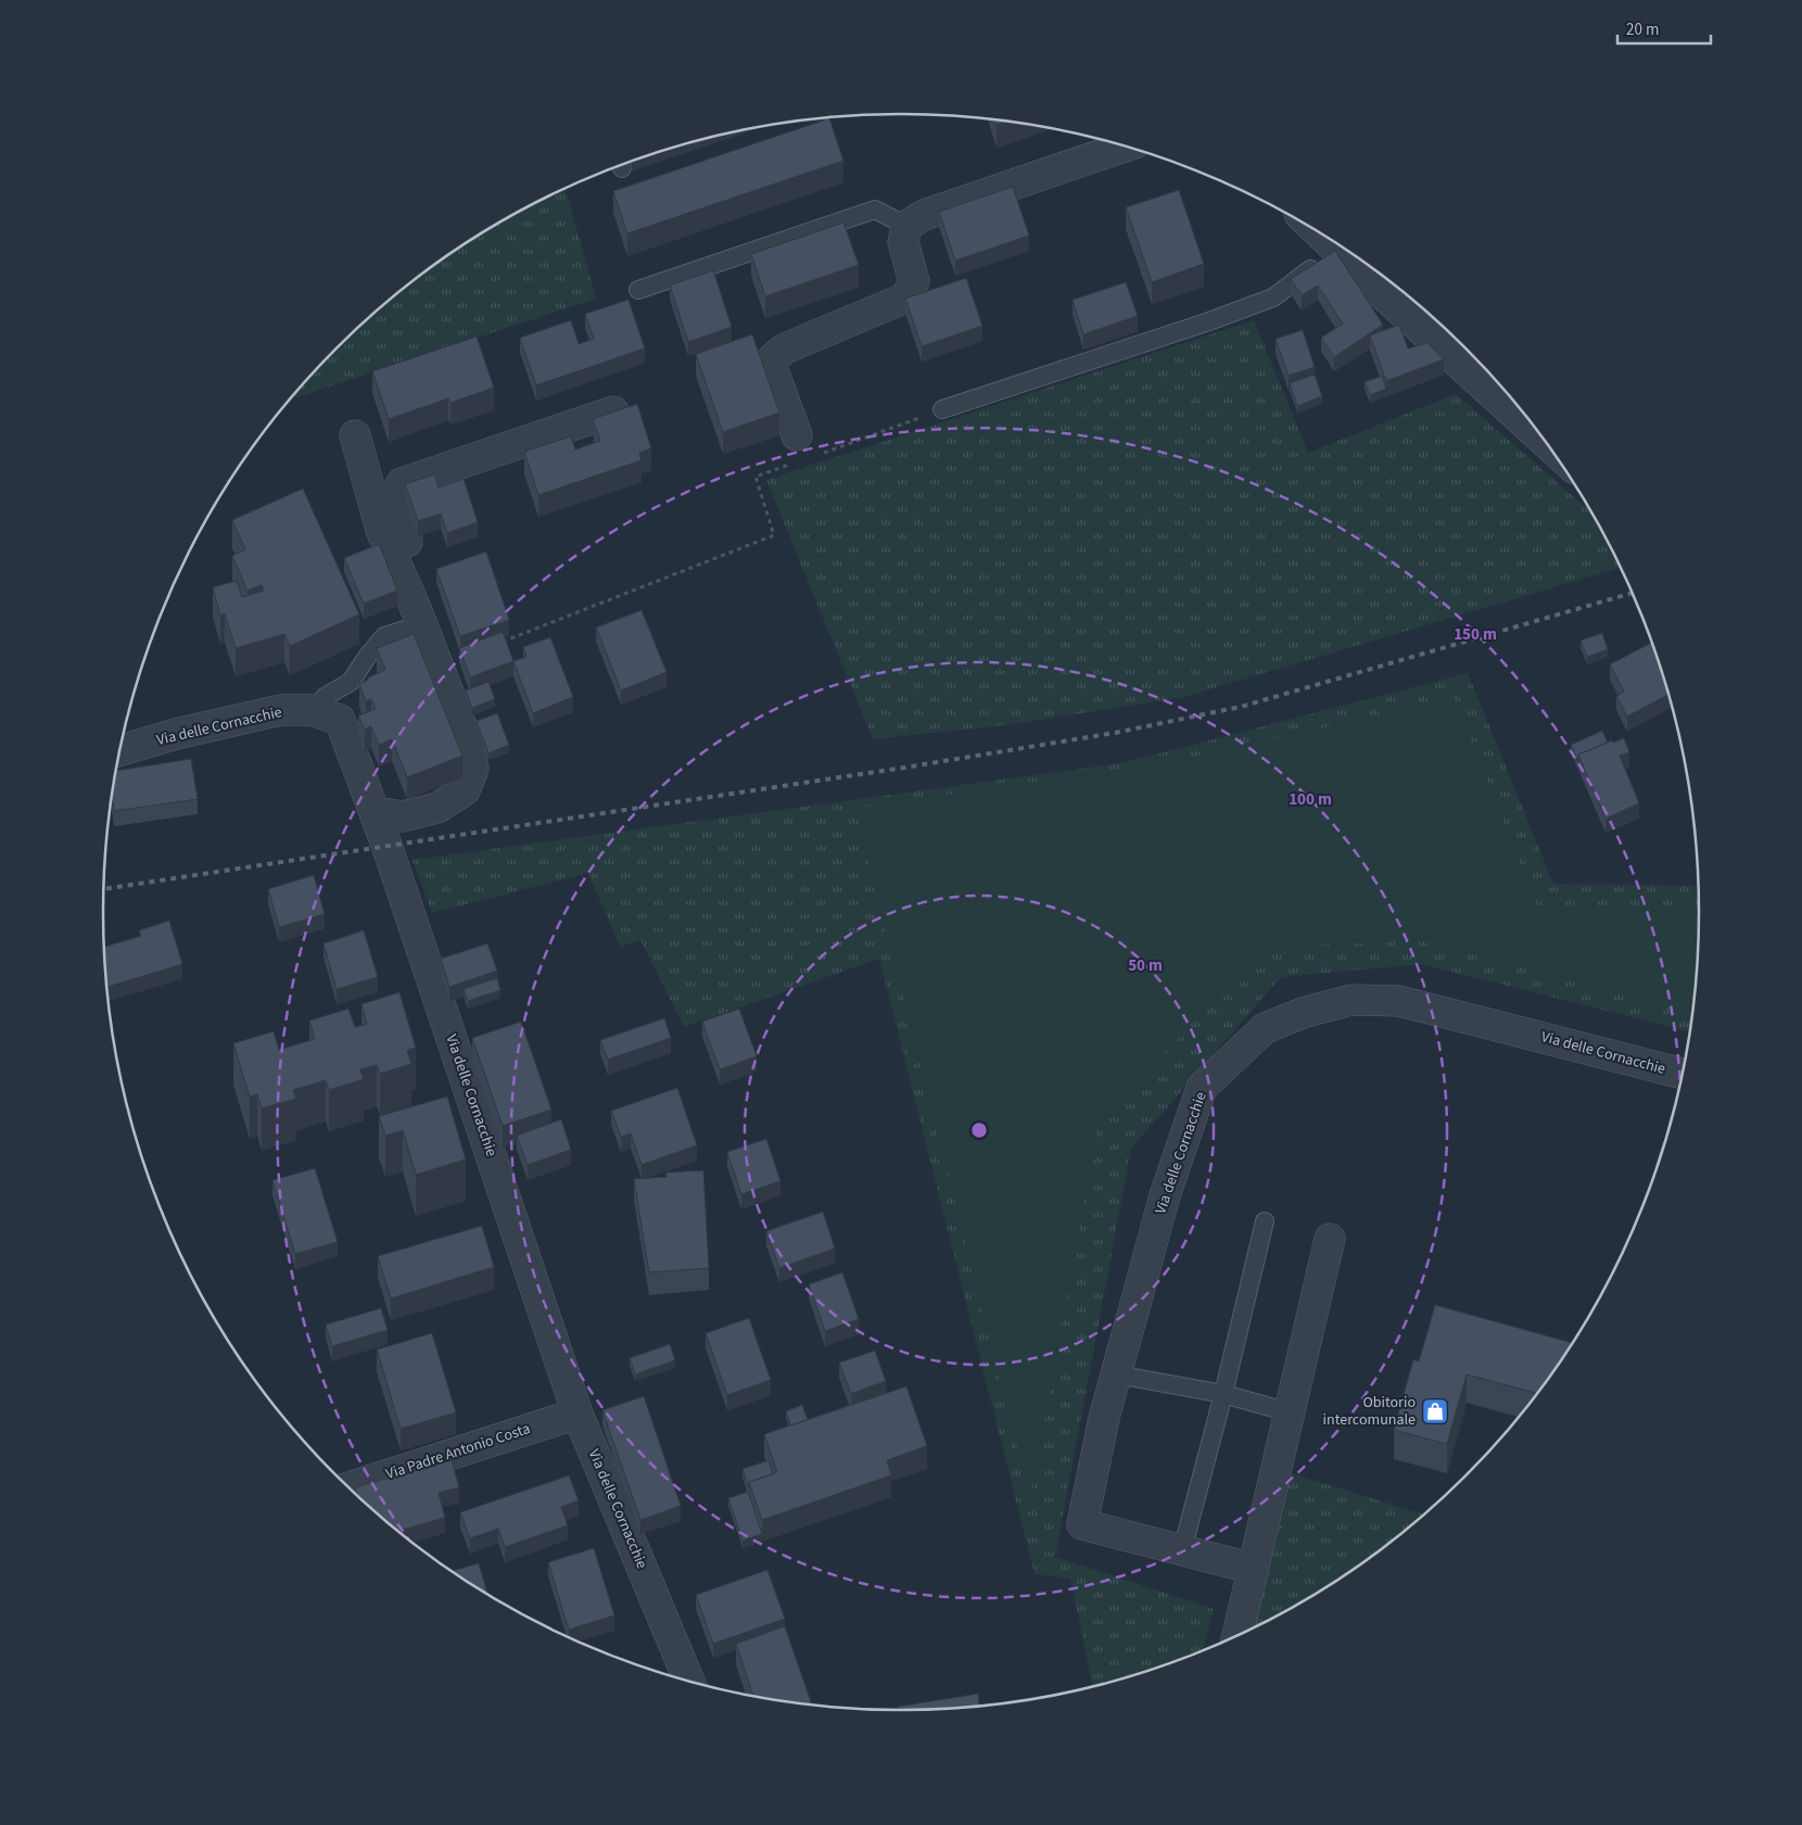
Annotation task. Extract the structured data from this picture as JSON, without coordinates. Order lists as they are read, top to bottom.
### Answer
{
  "streets": {
    "street": ["Via delle Cornacchie", "Via Padre Antonio Costa"]
  },
  "crossings": [
    ["Via delle Cornacchie", "Via Padre Antonio Costa"]
  ],
  "places": {
    "shop": ["Obitorio intercomunale"]
  },
  "scale_bar": "20 m",
  "rings": ["150 m", "100 m", "50 m"]
}
